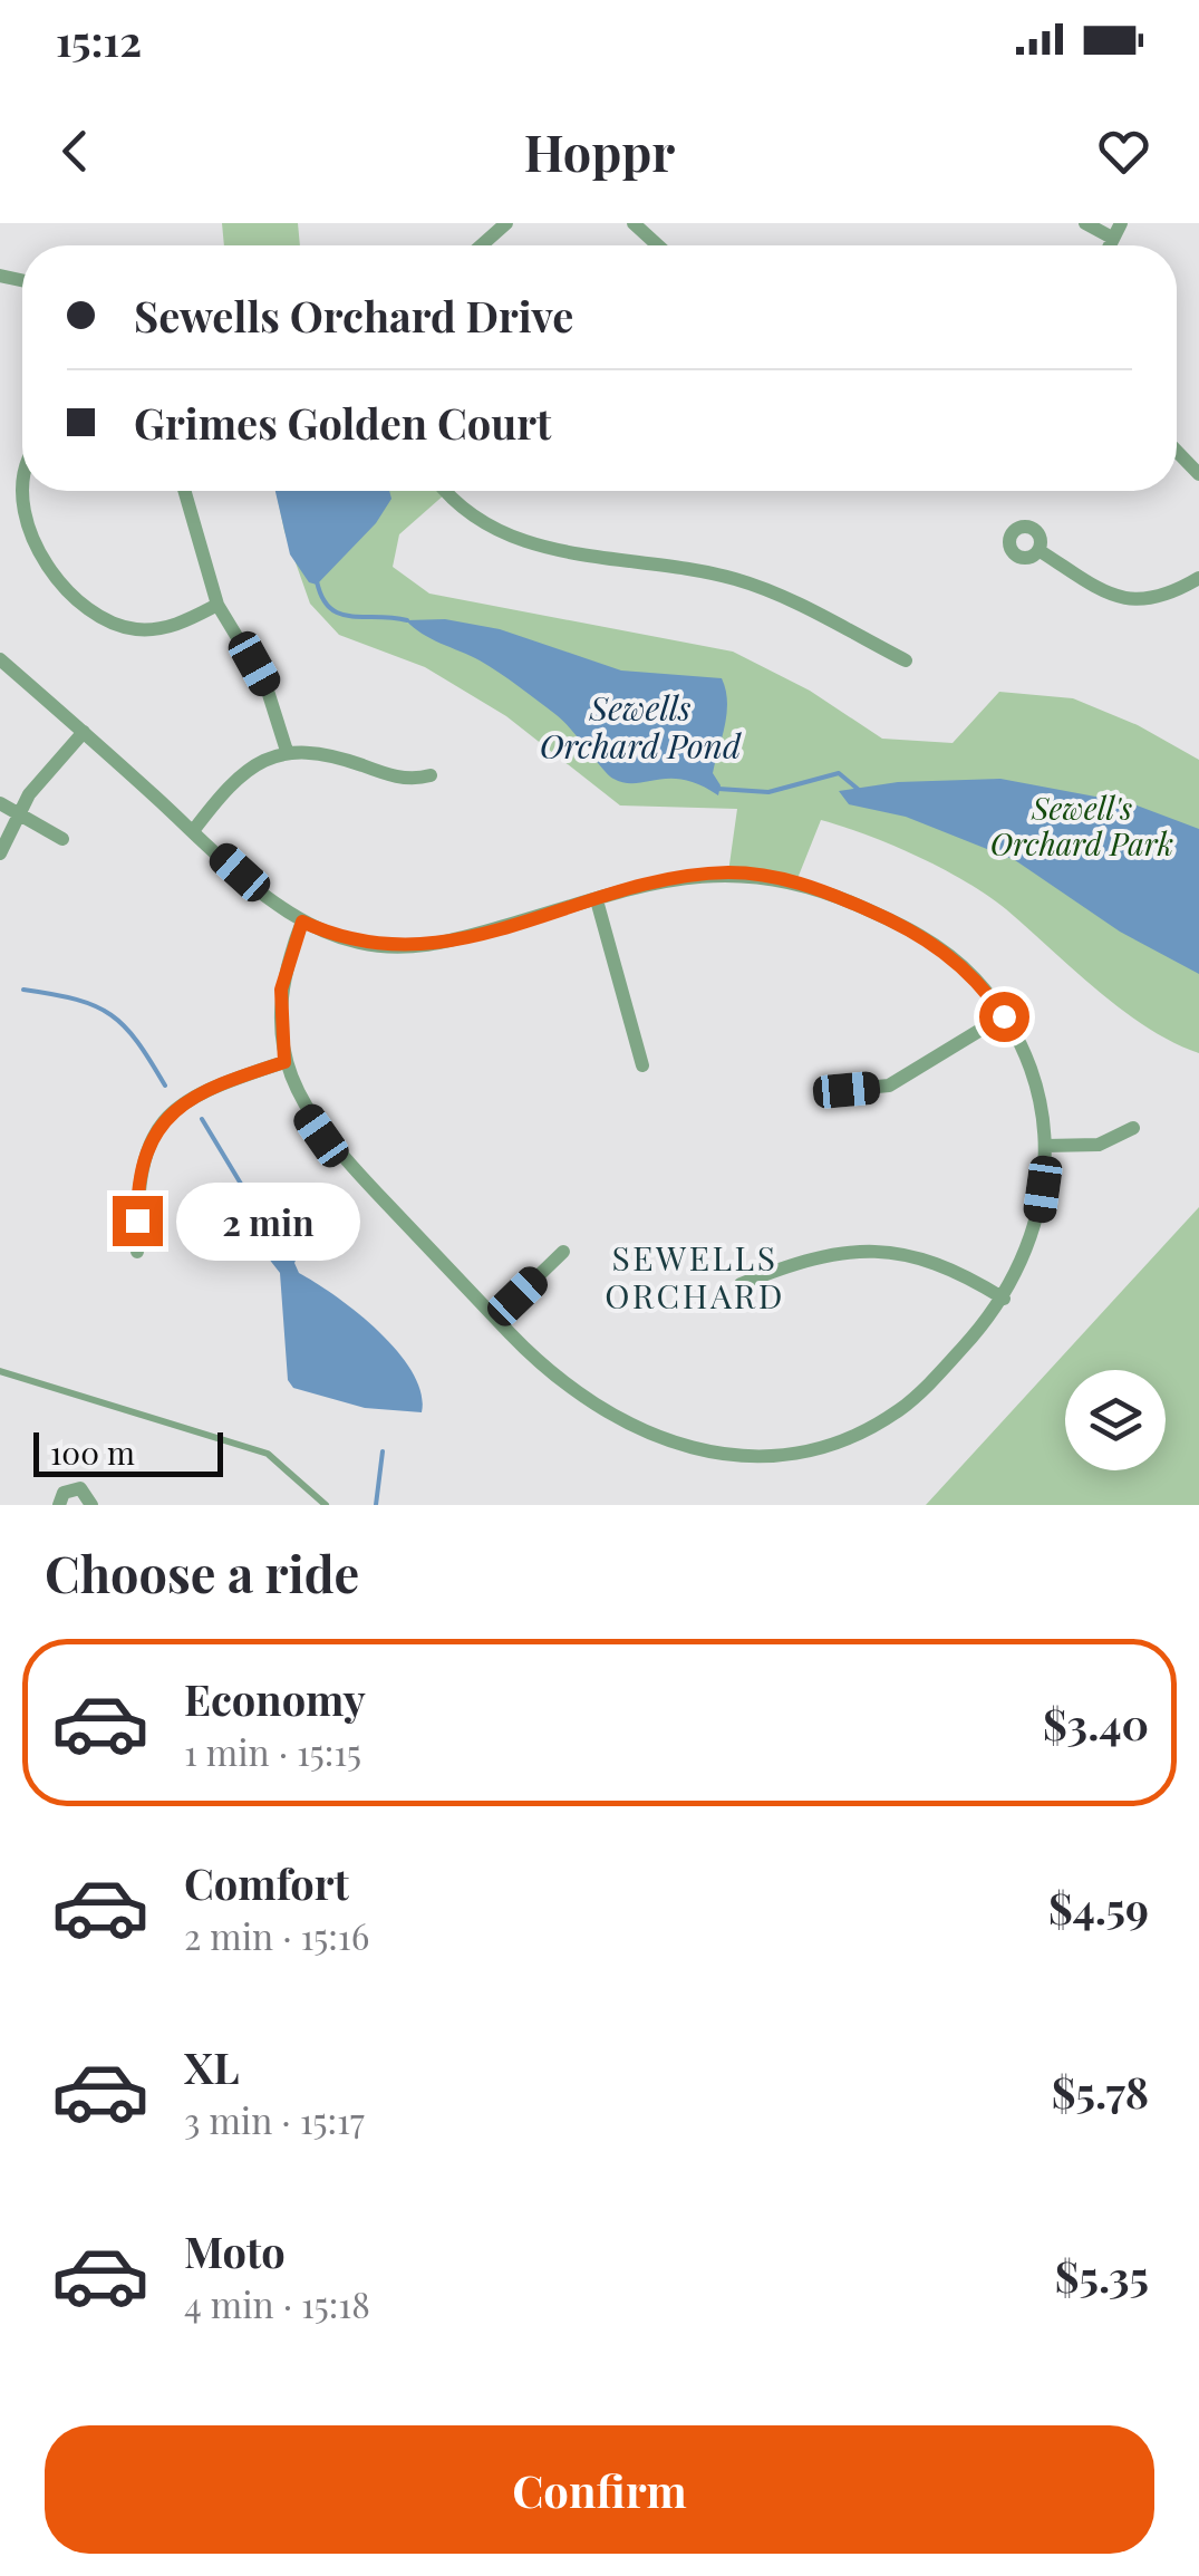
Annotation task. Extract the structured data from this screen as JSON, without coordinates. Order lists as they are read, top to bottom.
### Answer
{
  "districts": ["SEWELLS ORCHARD"],
  "water": ["Sewells Orchard Pond"],
  "parks": ["Sewell's Orchard Park"],
  "scale_bar": "100 m",
  "page": {
    "status": "15:12",
    "header": "Hoppr",
    "banner": ["Sewells Orchard Drive", "Grimes Golden Court"],
    "bubble": "2 min",
    "scale": "100 m",
    "heading": "Choose a ride",
    "list": [
      {
        "name": "Economy",
        "note": "1 min · 15:15",
        "value": "$3.40"
      },
      {
        "name": "Comfort",
        "note": "2 min · 15:16",
        "value": "$4.59"
      },
      {
        "name": "XL",
        "note": "3 min · 15:17",
        "value": "$5.78"
      },
      {
        "name": "Moto",
        "note": "4 min · 15:18",
        "value": "$5.35"
      }
    ],
    "buttons": "Confirm"
  }
}
